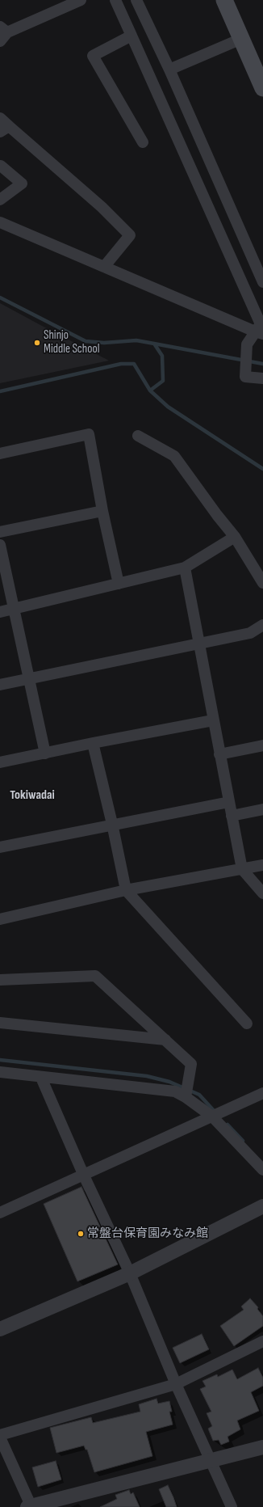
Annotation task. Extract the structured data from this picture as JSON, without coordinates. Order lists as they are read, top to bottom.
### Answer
{
  "districts": ["Tokiwadai"],
  "places": ["Shinjo Middle School", "常盤台保育園みなみ館"]
}
